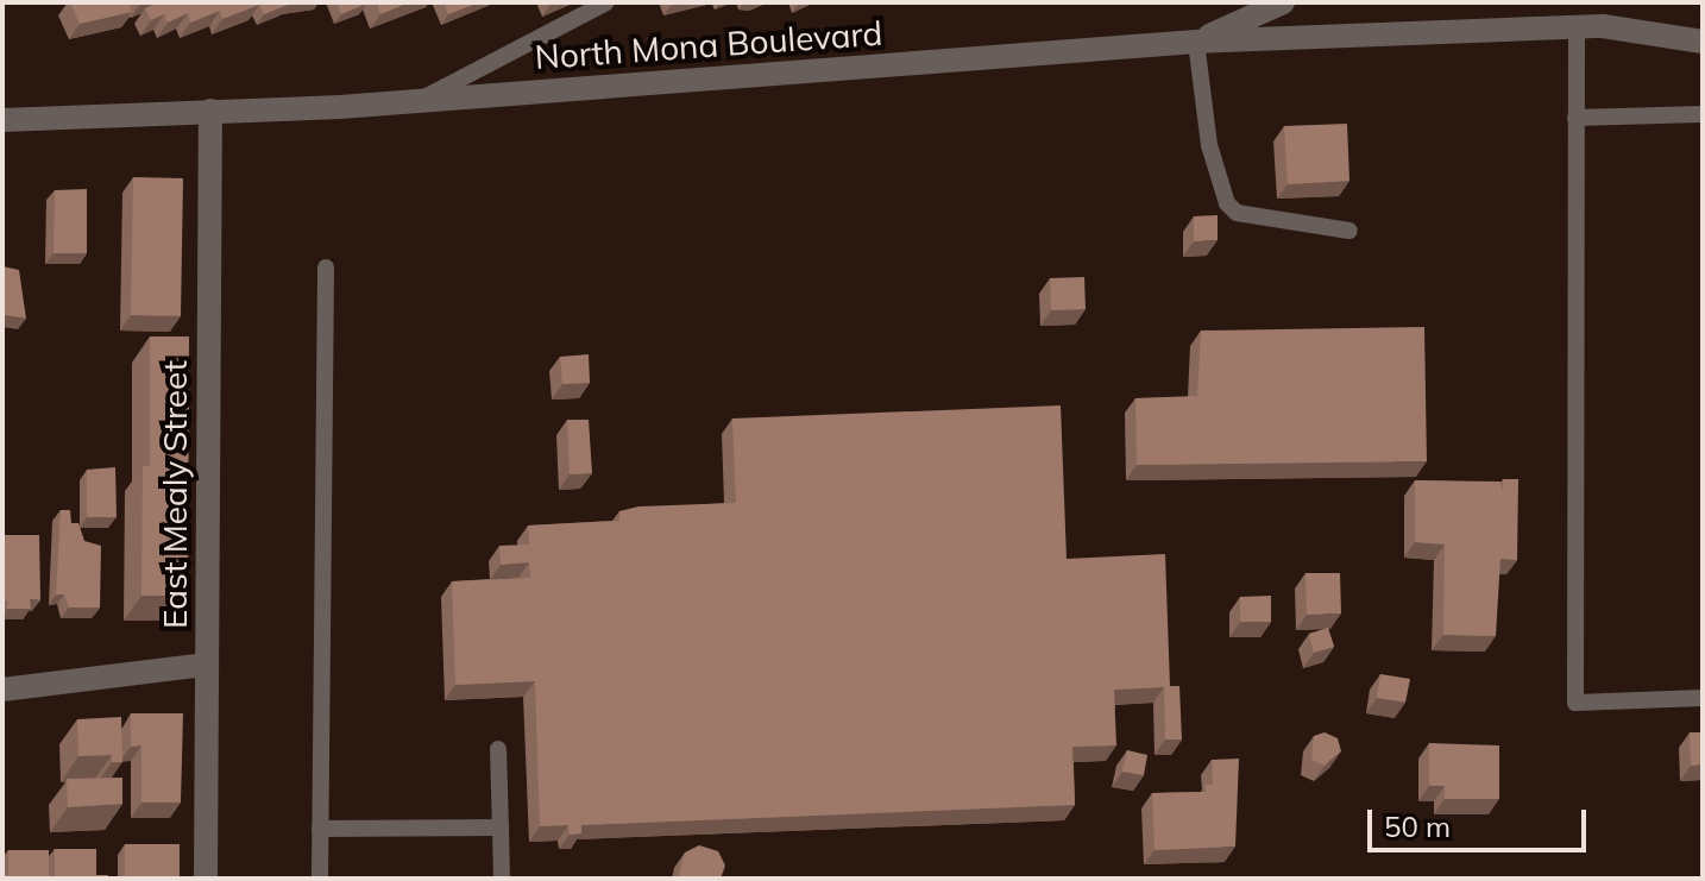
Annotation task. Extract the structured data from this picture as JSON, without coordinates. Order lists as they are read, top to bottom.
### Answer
{
  "streets": {
    "street": ["North Mona Boulevard", "East Mealy Street"]
  },
  "crossings": [
    ["North Mona Boulevard", "East Mealy Street"]
  ],
  "scale_bar": "50 m"
}
